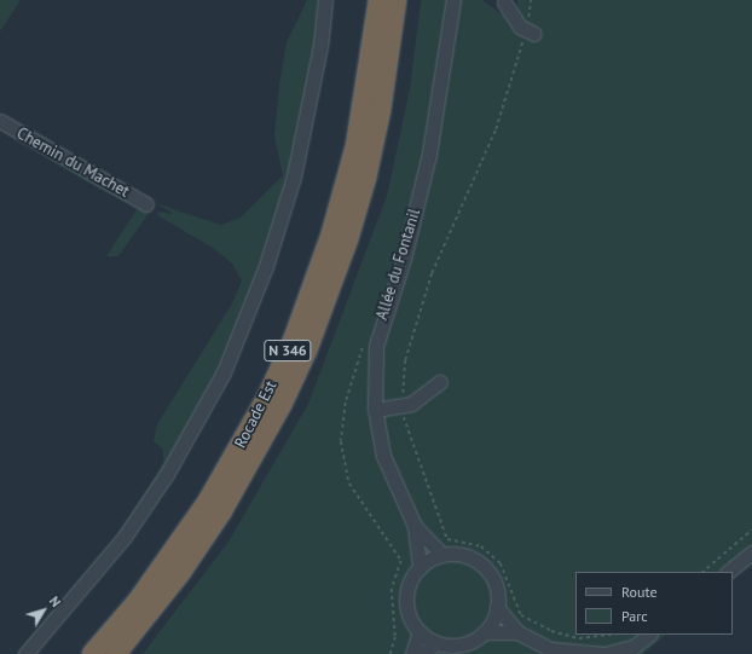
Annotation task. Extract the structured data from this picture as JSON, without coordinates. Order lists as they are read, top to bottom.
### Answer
{
  "streets": {
    "highway": ["N 346", "Rocade Est"],
    "street": ["Chemin du Machet", "Allée du Fontanil"]
  },
  "legend": ["Route", "Parc"],
  "north": "top right"
}
